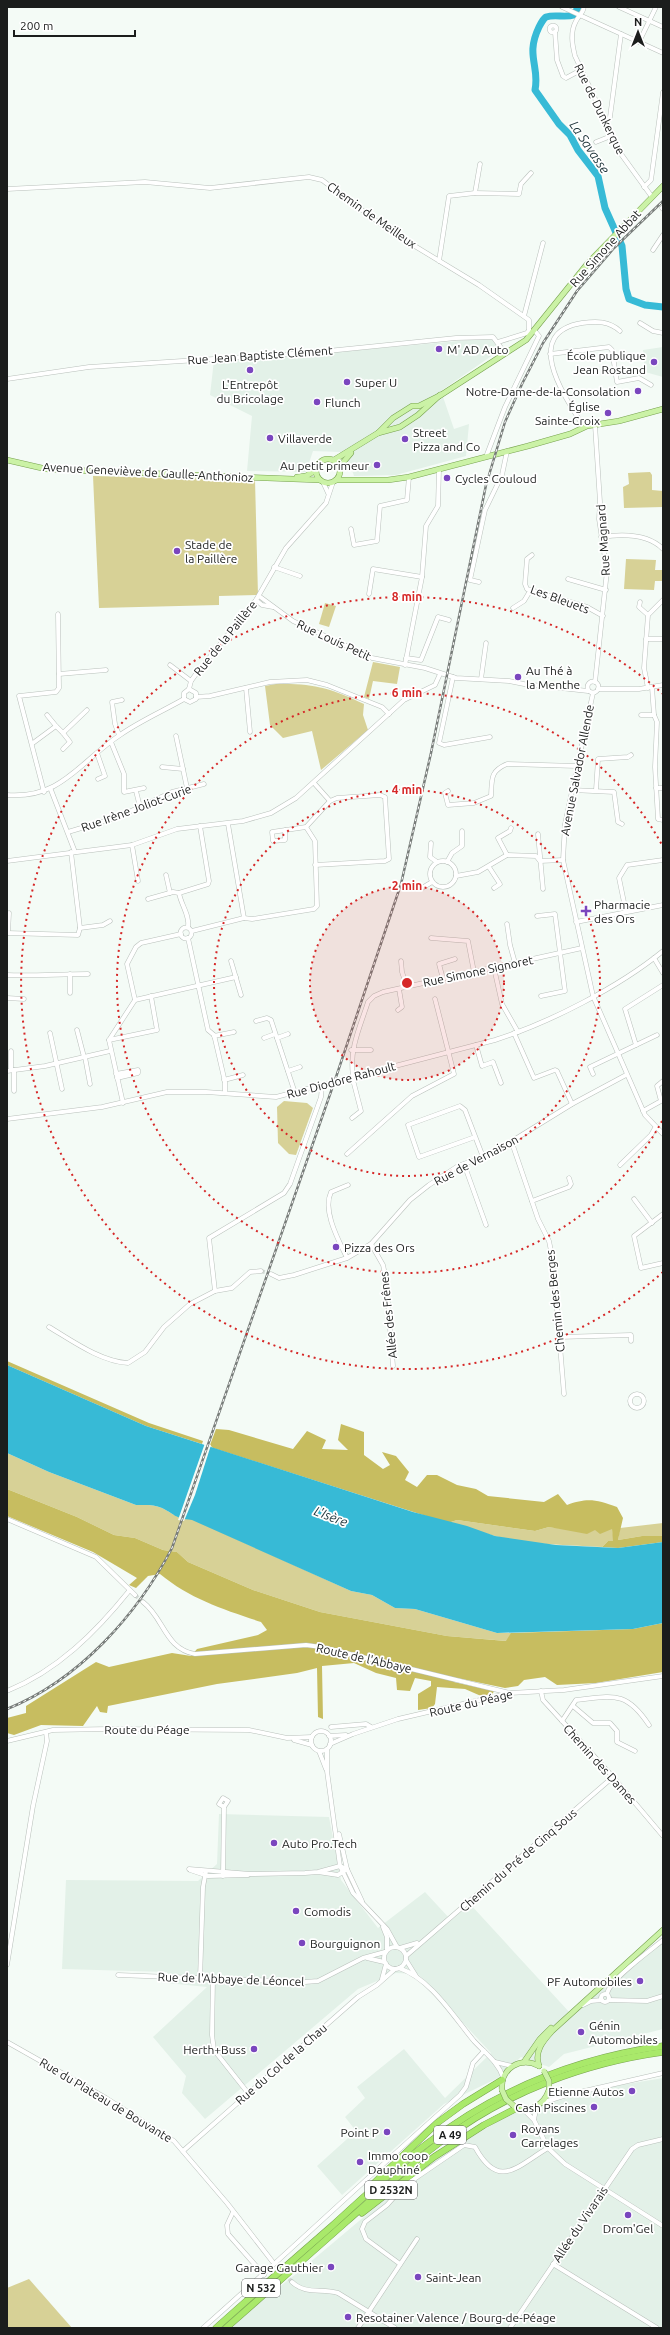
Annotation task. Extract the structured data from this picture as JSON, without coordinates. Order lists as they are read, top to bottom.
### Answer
{
  "streets": {
    "highway": ["A 49", "D 2532N", "N 532"],
    "main road": ["Rue Simone Abbat", "Avenue Geneviève de Gaulle-Anthonioz"],
    "street": [
      "Rue de Dunkerque",
      "Chemin de Meilleux",
      "Rue Jean Baptiste Clément",
      "Rue Magnard",
      "Les Bleuets",
      "Rue de la Paillère",
      "Rue Louis Petit",
      "Avenue Salvador Allende",
      "Rue Irène Joliot-Curie",
      "Rue Simone Signoret",
      "Rue Diodore Rahoult",
      "Rue de Vernaison",
      "Chemin des Berges",
      "Allée des Frênes",
      "Route de l'Abbaye",
      "Route du Péage",
      "Chemin des Dames",
      "Chemin du Pré de Cinq Sous",
      "Rue de l'Abbaye de Léoncel",
      "Rue du Col de la Chau",
      "Rue du Plateau de Bouvante",
      "Allée du Vivarais"
    ]
  },
  "crossings": [
    ["Rue de Dunkerque", "Rue Simone Abbat"],
    ["Avenue Geneviève de Gaulle-Anthonioz", "Rue de la Paillère"],
    ["Rue Magnard", "Les Bleuets"],
    ["Rue de la Paillère", "Rue Louis Petit"],
    ["Rue Louis Petit", "Avenue Salvador Allende"],
    ["Avenue Salvador Allende", "Rue Simone Signoret"],
    ["Avenue Salvador Allende", "Rue Diodore Rahoult"],
    ["Avenue Salvador Allende", "Rue de Vernaison"],
    ["Rue de Vernaison", "Chemin des Berges"],
    ["Rue de Vernaison", "Allée des Frênes"],
    ["Route de l'Abbaye", "Route du Péage"],
    ["Route du Péage", "Chemin des Dames"],
    ["Chemin des Dames", "Chemin du Pré de Cinq Sous"],
    ["Chemin du Pré de Cinq Sous", "Rue de l'Abbaye de Léoncel"],
    ["Chemin du Pré de Cinq Sous", "Rue du Col de la Chau"],
    ["Rue de l'Abbaye de Léoncel", "Rue du Col de la Chau"],
    ["Rue du Col de la Chau", "Rue du Plateau de Bouvante"],
    ["A 49", "D 2532N"],
    ["A 49", "N 532"],
    ["D 2532N", "N 532"]
  ],
  "water": ["La Savasse", "L'Isère"],
  "places": {
    "other": [
      "M' AD Auto",
      "École publique Jean Rostand",
      "L'Entrepôt du Bricolage",
      "Super U",
      "Notre-Dame-de-la-Consolation",
      "Flunch",
      "Église Sainte-Croix",
      "Villaverde",
      "Street Pizza and Co",
      "Au petit primeur",
      "Cycles Couloud",
      "Stade de la Paillère",
      "Au Thé à la Menthe",
      "Pizza des Ors",
      "Auto Pro.Tech",
      "Comodis",
      "Bourguignon",
      "PF Automobiles",
      "Génin Automobiles",
      "Herth+Buss",
      "Etienne Autos",
      "Cash Piscines",
      "Point P",
      "Royans Carrelages",
      "Immo coop Dauphiné",
      "Drom'Gel",
      "Garage Gauthier",
      "Saint-Jean",
      "Resotainer Valence / Bourg-de-Péage"
    ],
    "health": ["Pharmacie des Ors"]
  },
  "scale_bar": "200 m",
  "north": "top",
  "rings": [
    "8 min",
    "6 min",
    "4 min",
    "2 min"
  ]
}
